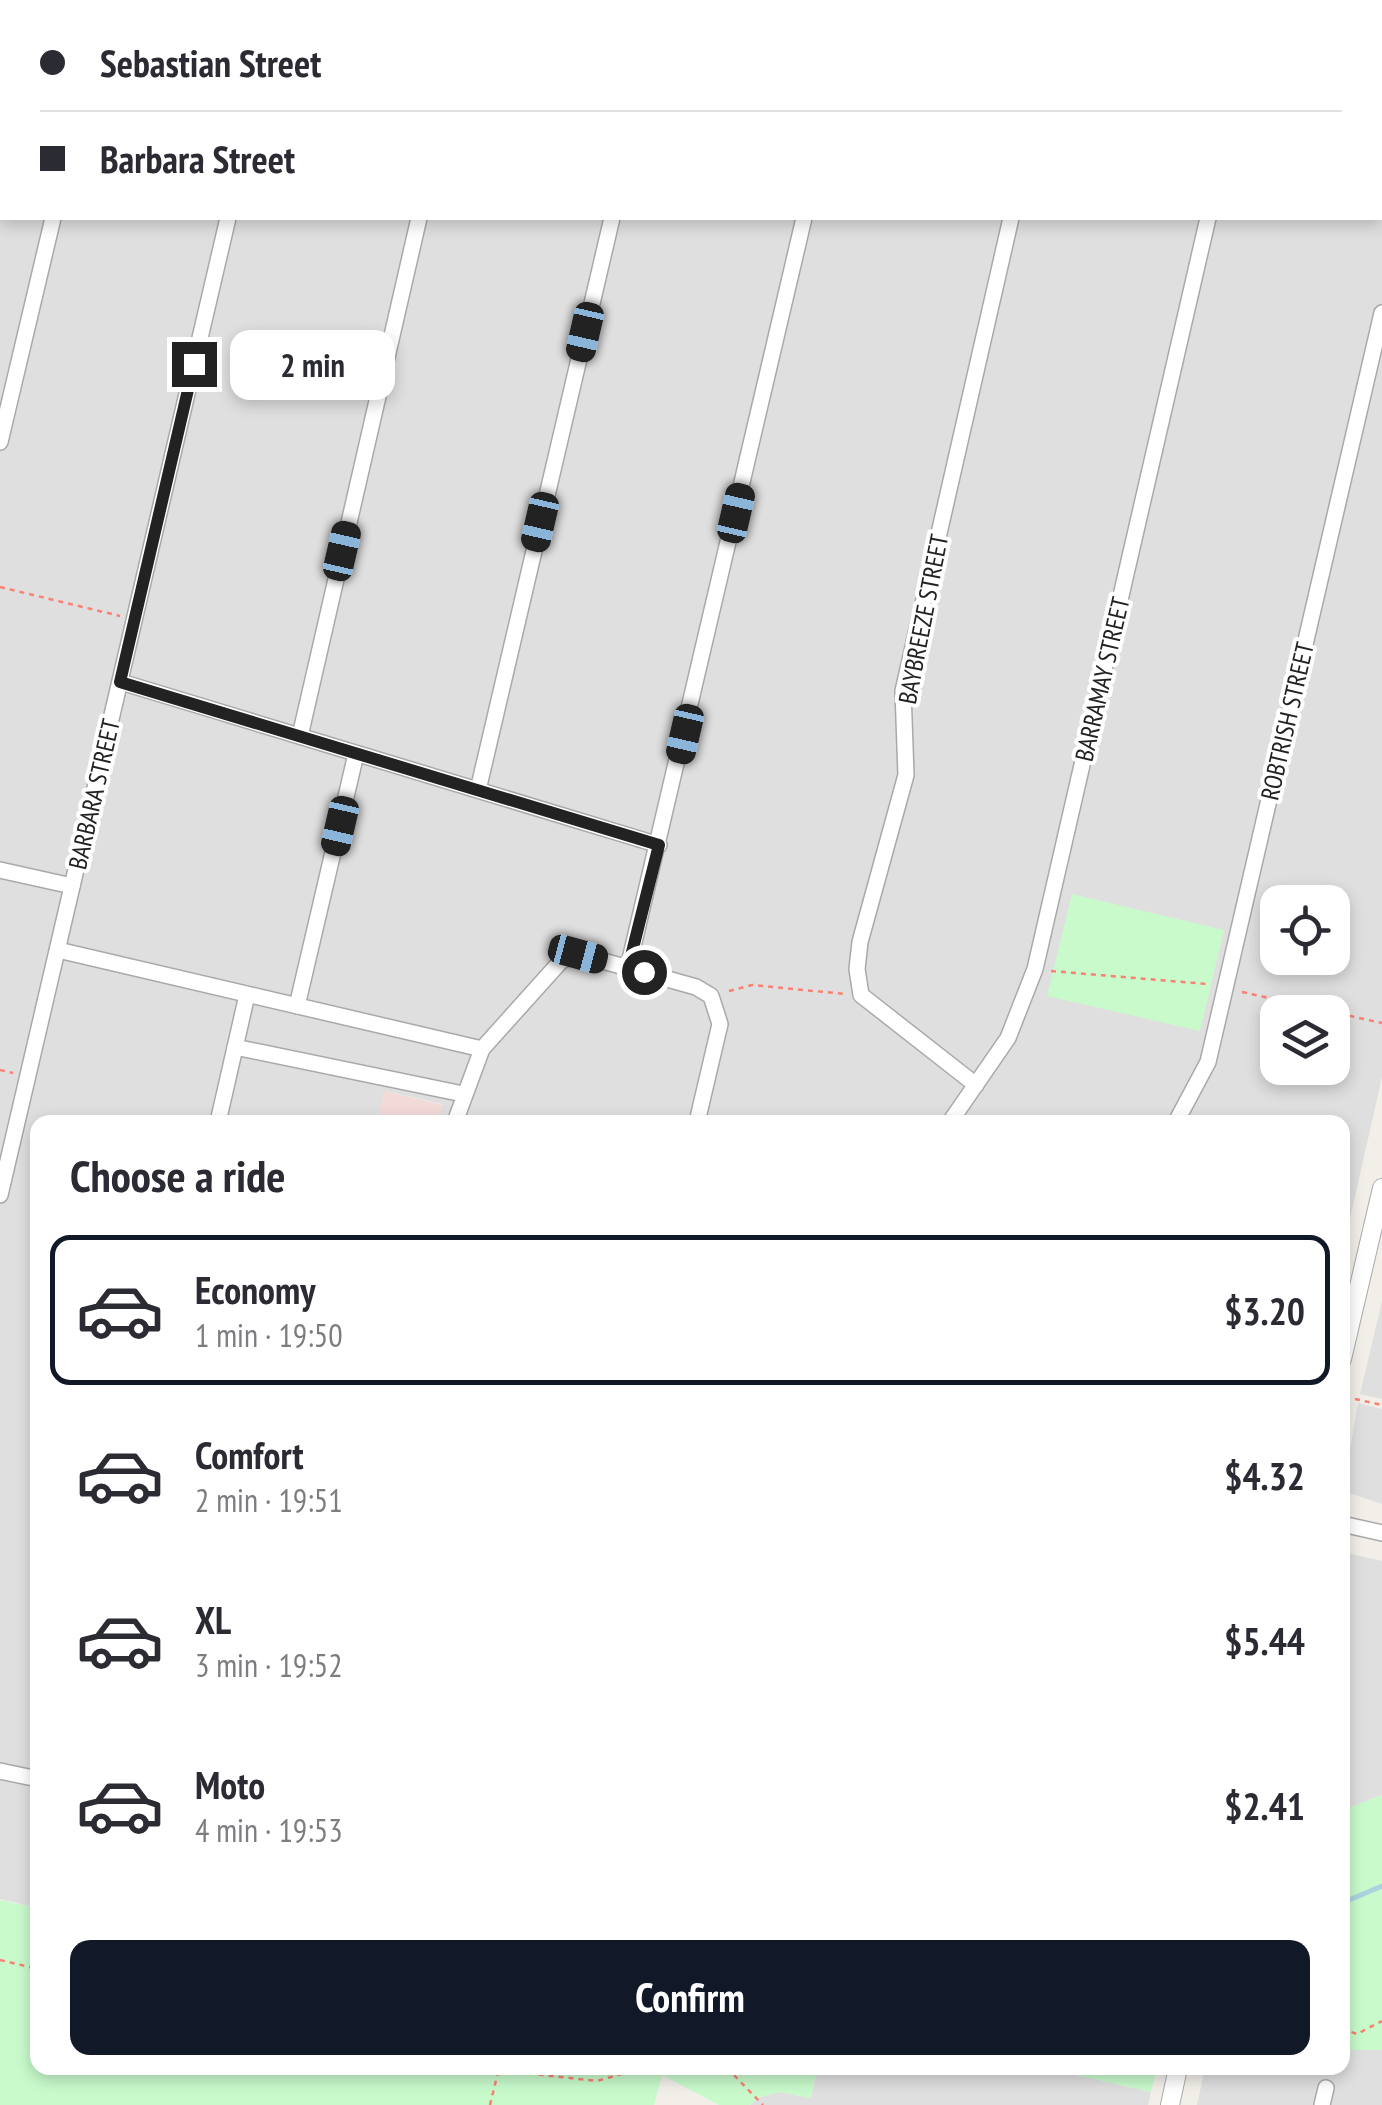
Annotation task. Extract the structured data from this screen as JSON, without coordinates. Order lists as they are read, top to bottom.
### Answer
{
  "streets": {
    "street": [
      "BAYBREEZE STREET",
      "BARRAMAY STREET",
      "ROBTRISH STREET",
      "BARBARA STREET"
    ]
  },
  "page": {
    "banner": ["Sebastian Street", "Barbara Street"],
    "bubble": "2 min",
    "heading": "Choose a ride",
    "list": [
      {
        "name": "Economy",
        "note": "1 min · 19:50",
        "value": "$3.20"
      },
      {
        "name": "Comfort",
        "note": "2 min · 19:51",
        "value": "$4.32"
      },
      {
        "name": "XL",
        "note": "3 min · 19:52",
        "value": "$5.44"
      },
      {
        "name": "Moto",
        "note": "4 min · 19:53",
        "value": "$2.41"
      }
    ],
    "buttons": "Confirm"
  }
}
